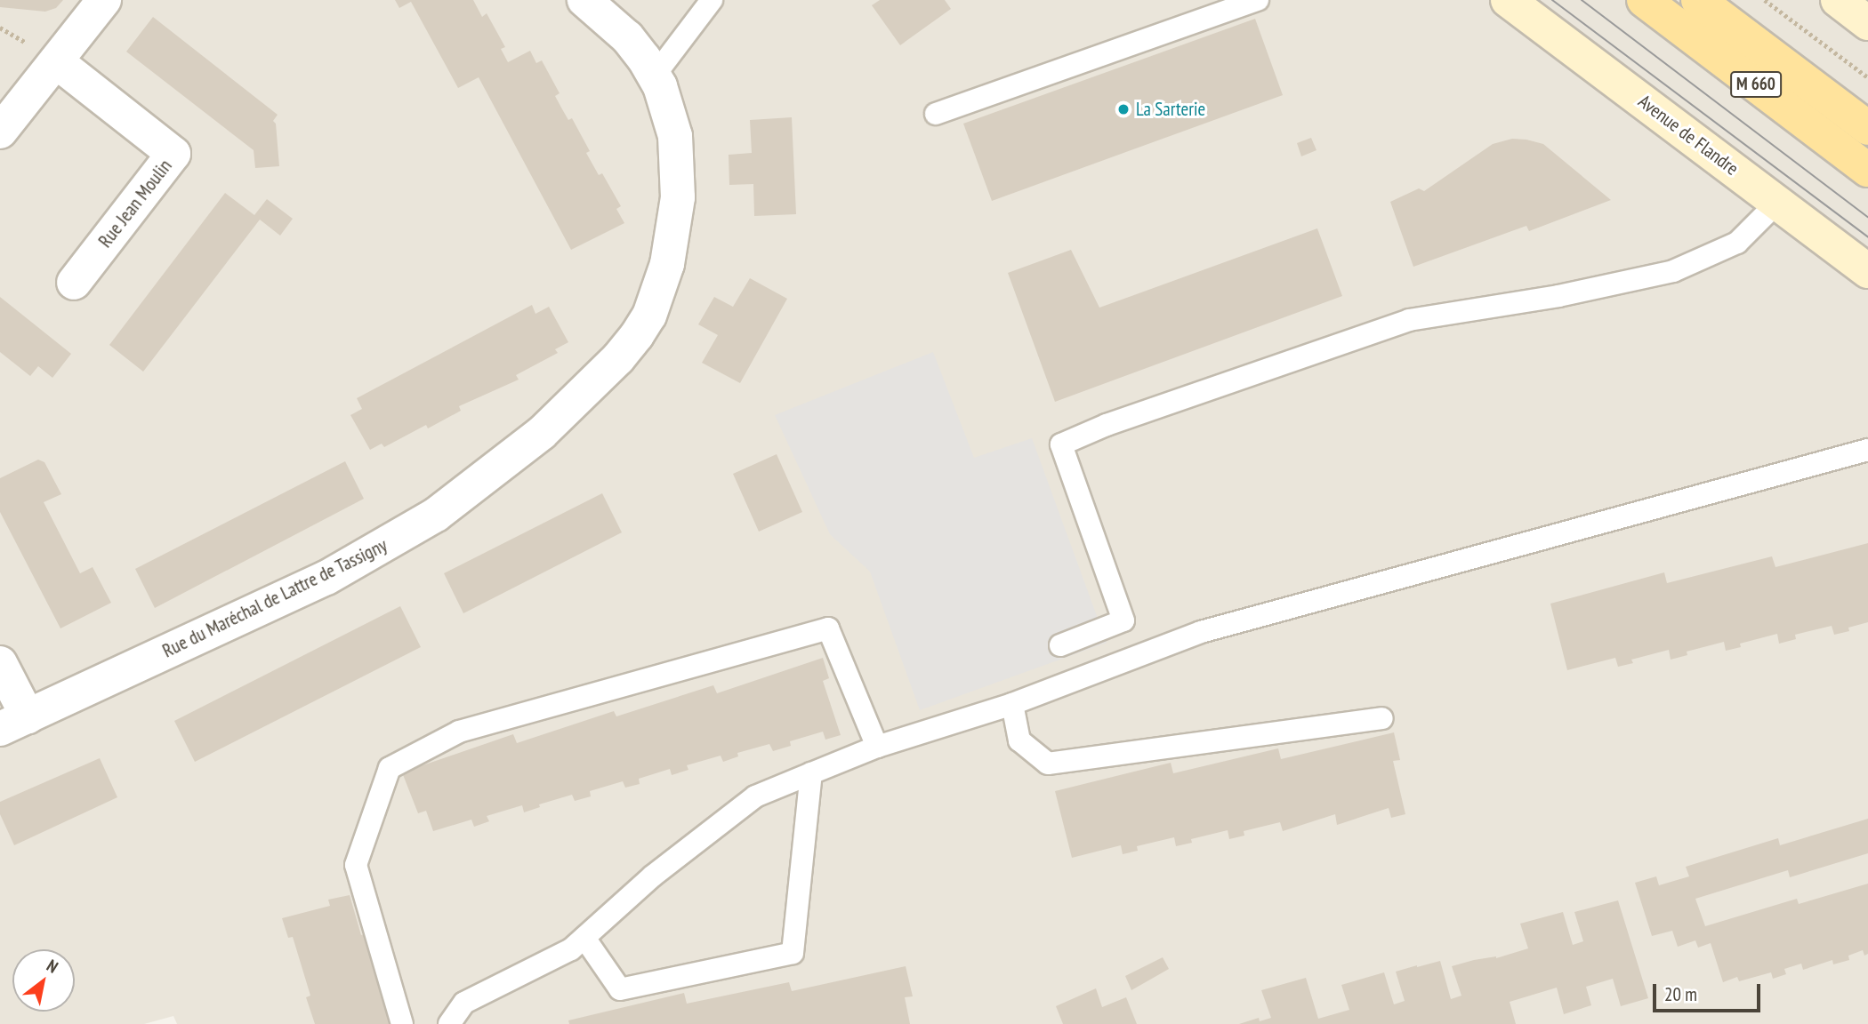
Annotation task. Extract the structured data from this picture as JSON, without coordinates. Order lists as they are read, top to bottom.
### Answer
{
  "streets": {
    "main road": ["M 660"],
    "street": ["Avenue de Flandre", "Rue Jean Moulin", "Rue du Maréchal de Lattre de Tassigny"]
  },
  "places": ["La Sarterie"],
  "scale_bar": "20 m",
  "north": "top right"
}
